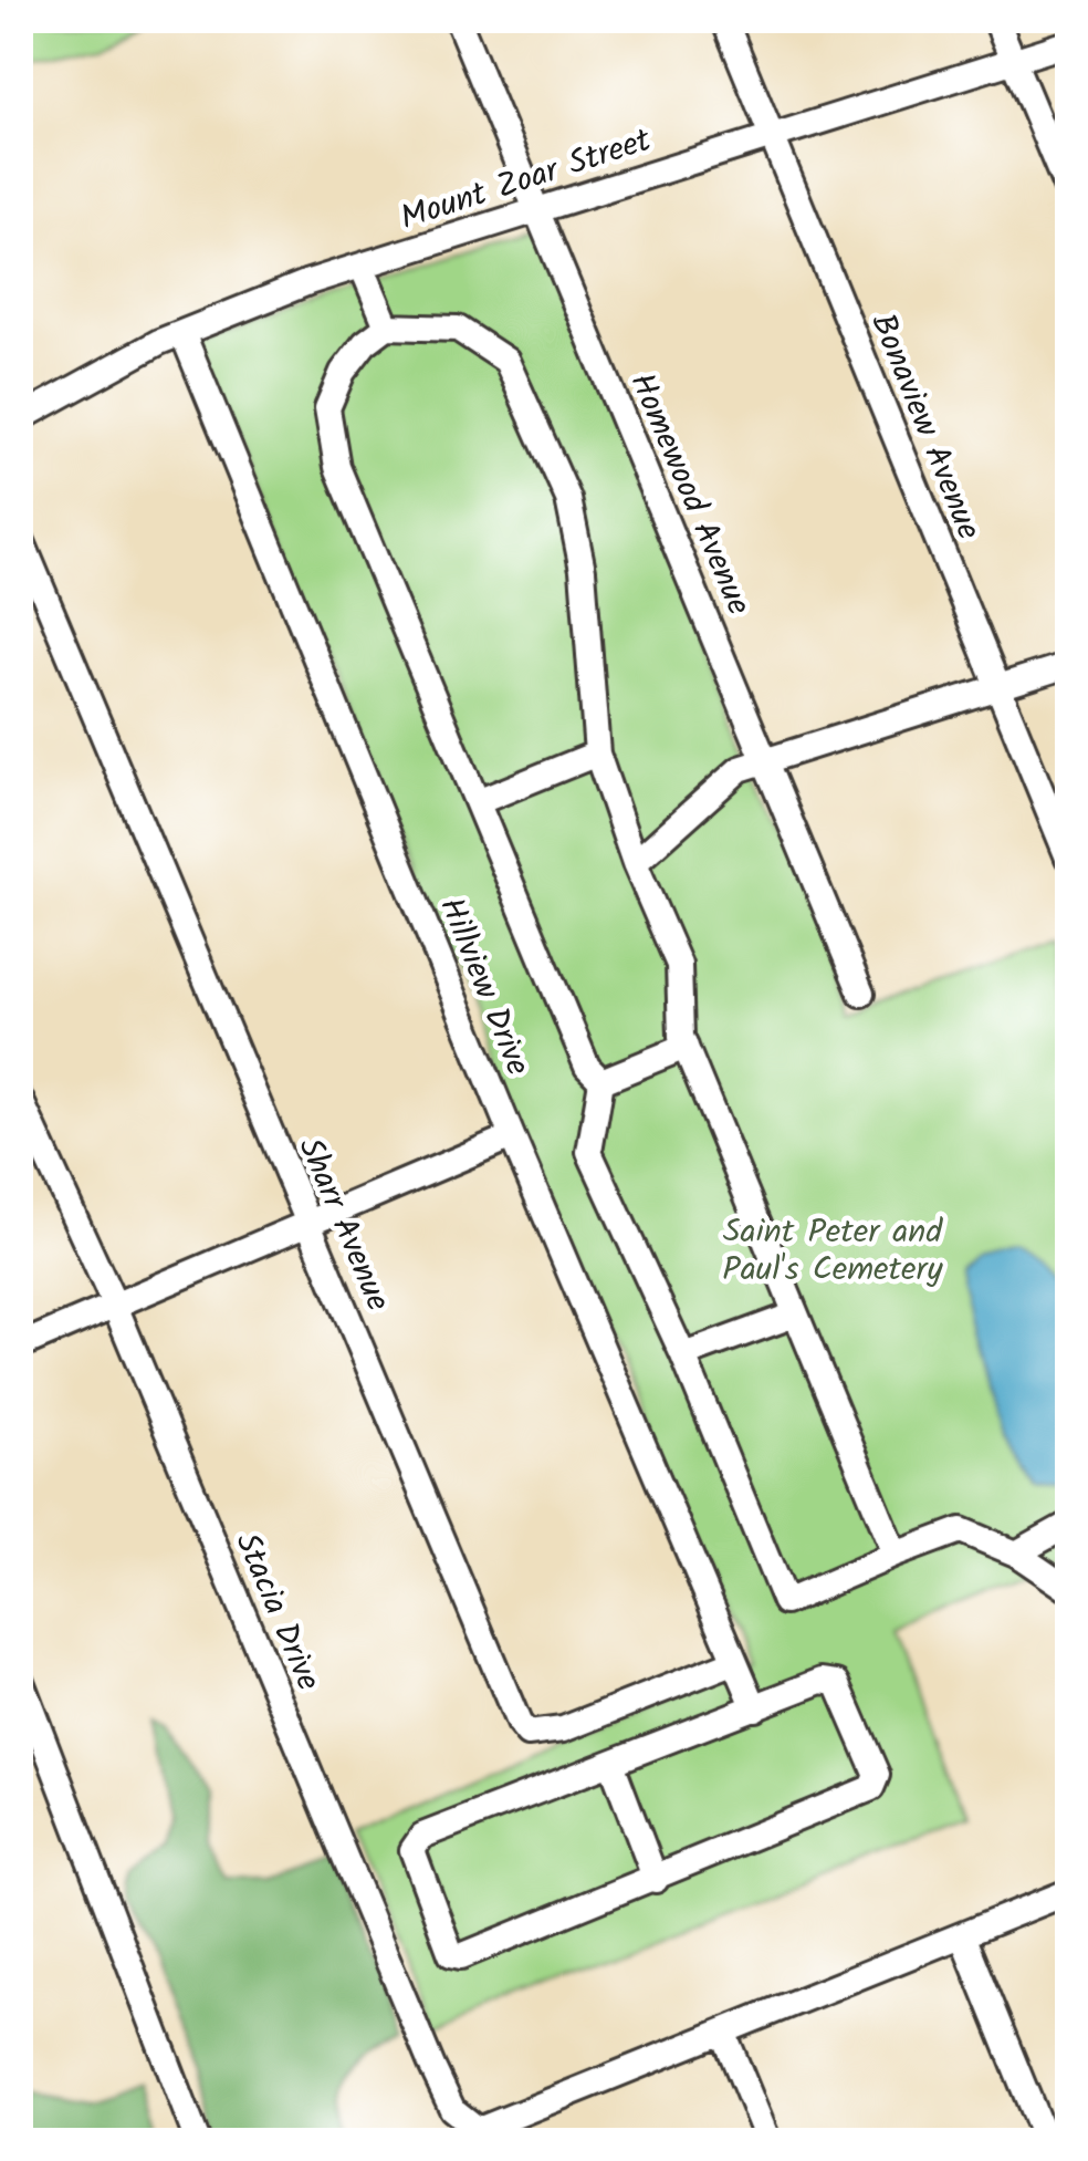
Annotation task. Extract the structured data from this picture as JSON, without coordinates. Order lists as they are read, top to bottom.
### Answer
{
  "streets": {
    "street": [
      "Mount Zoar Street",
      "Bonaview Avenue",
      "Homewood Avenue",
      "Hillview Drive",
      "Sharr Avenue",
      "Stacia Drive"
    ]
  },
  "crossings": [
    ["Mount Zoar Street", "Bonaview Avenue"],
    ["Mount Zoar Street", "Homewood Avenue"],
    ["Mount Zoar Street", "Hillview Drive"],
    ["Hillview Drive", "Sharr Avenue"]
  ],
  "parks": ["Saint Peter and Paul's Cemetery"]
}
